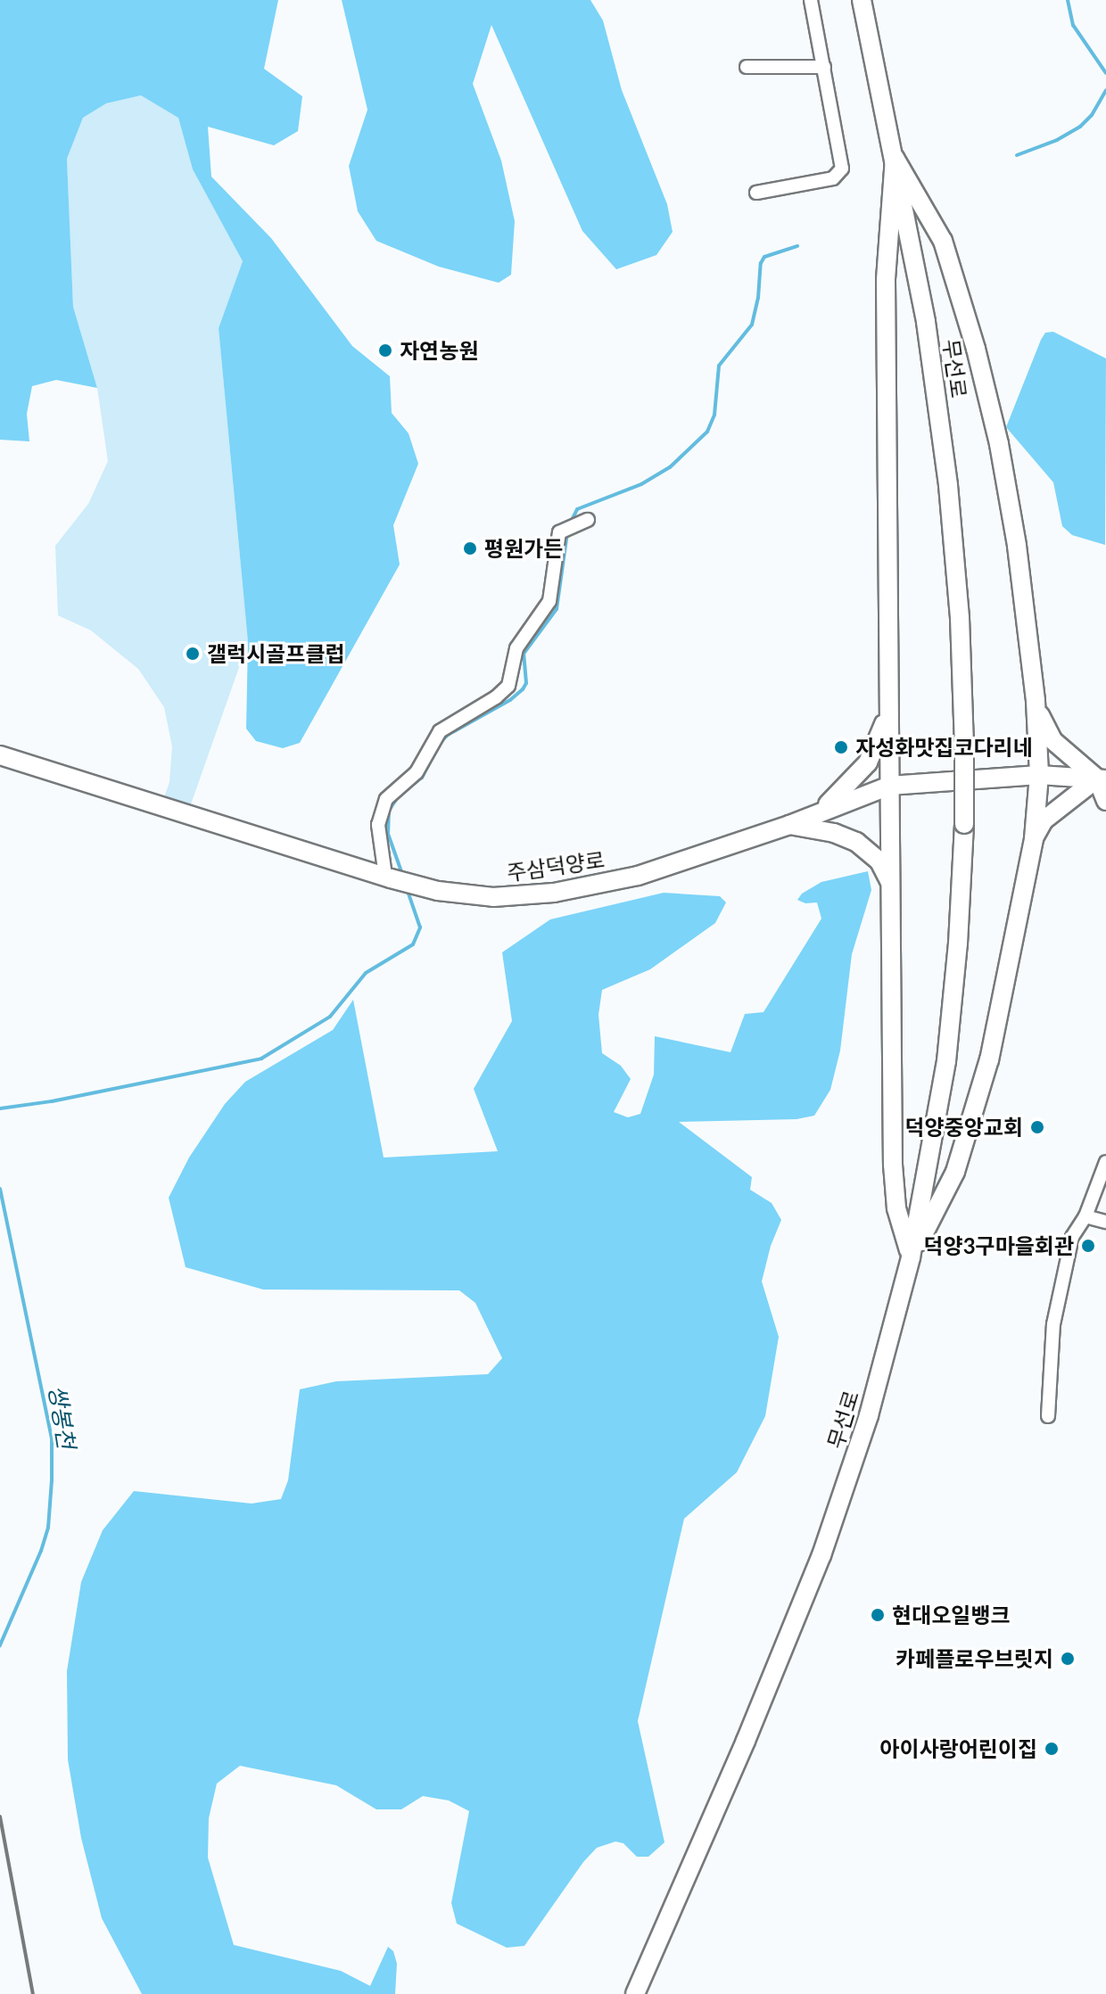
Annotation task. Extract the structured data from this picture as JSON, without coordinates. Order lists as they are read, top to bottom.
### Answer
{
  "streets": {
    "street": ["무선로", "주삼덕양로"]
  },
  "water": ["쌍봉천"],
  "places": [
    "자연농원",
    "평원가든",
    "갤럭시골프클럽",
    "자성화맛집코다리네",
    "덕양중앙교회",
    "덕양3구마을회관",
    "현대오일뱅크",
    "카페플로우브릿지",
    "아이사랑어린이집"
  ]
}
